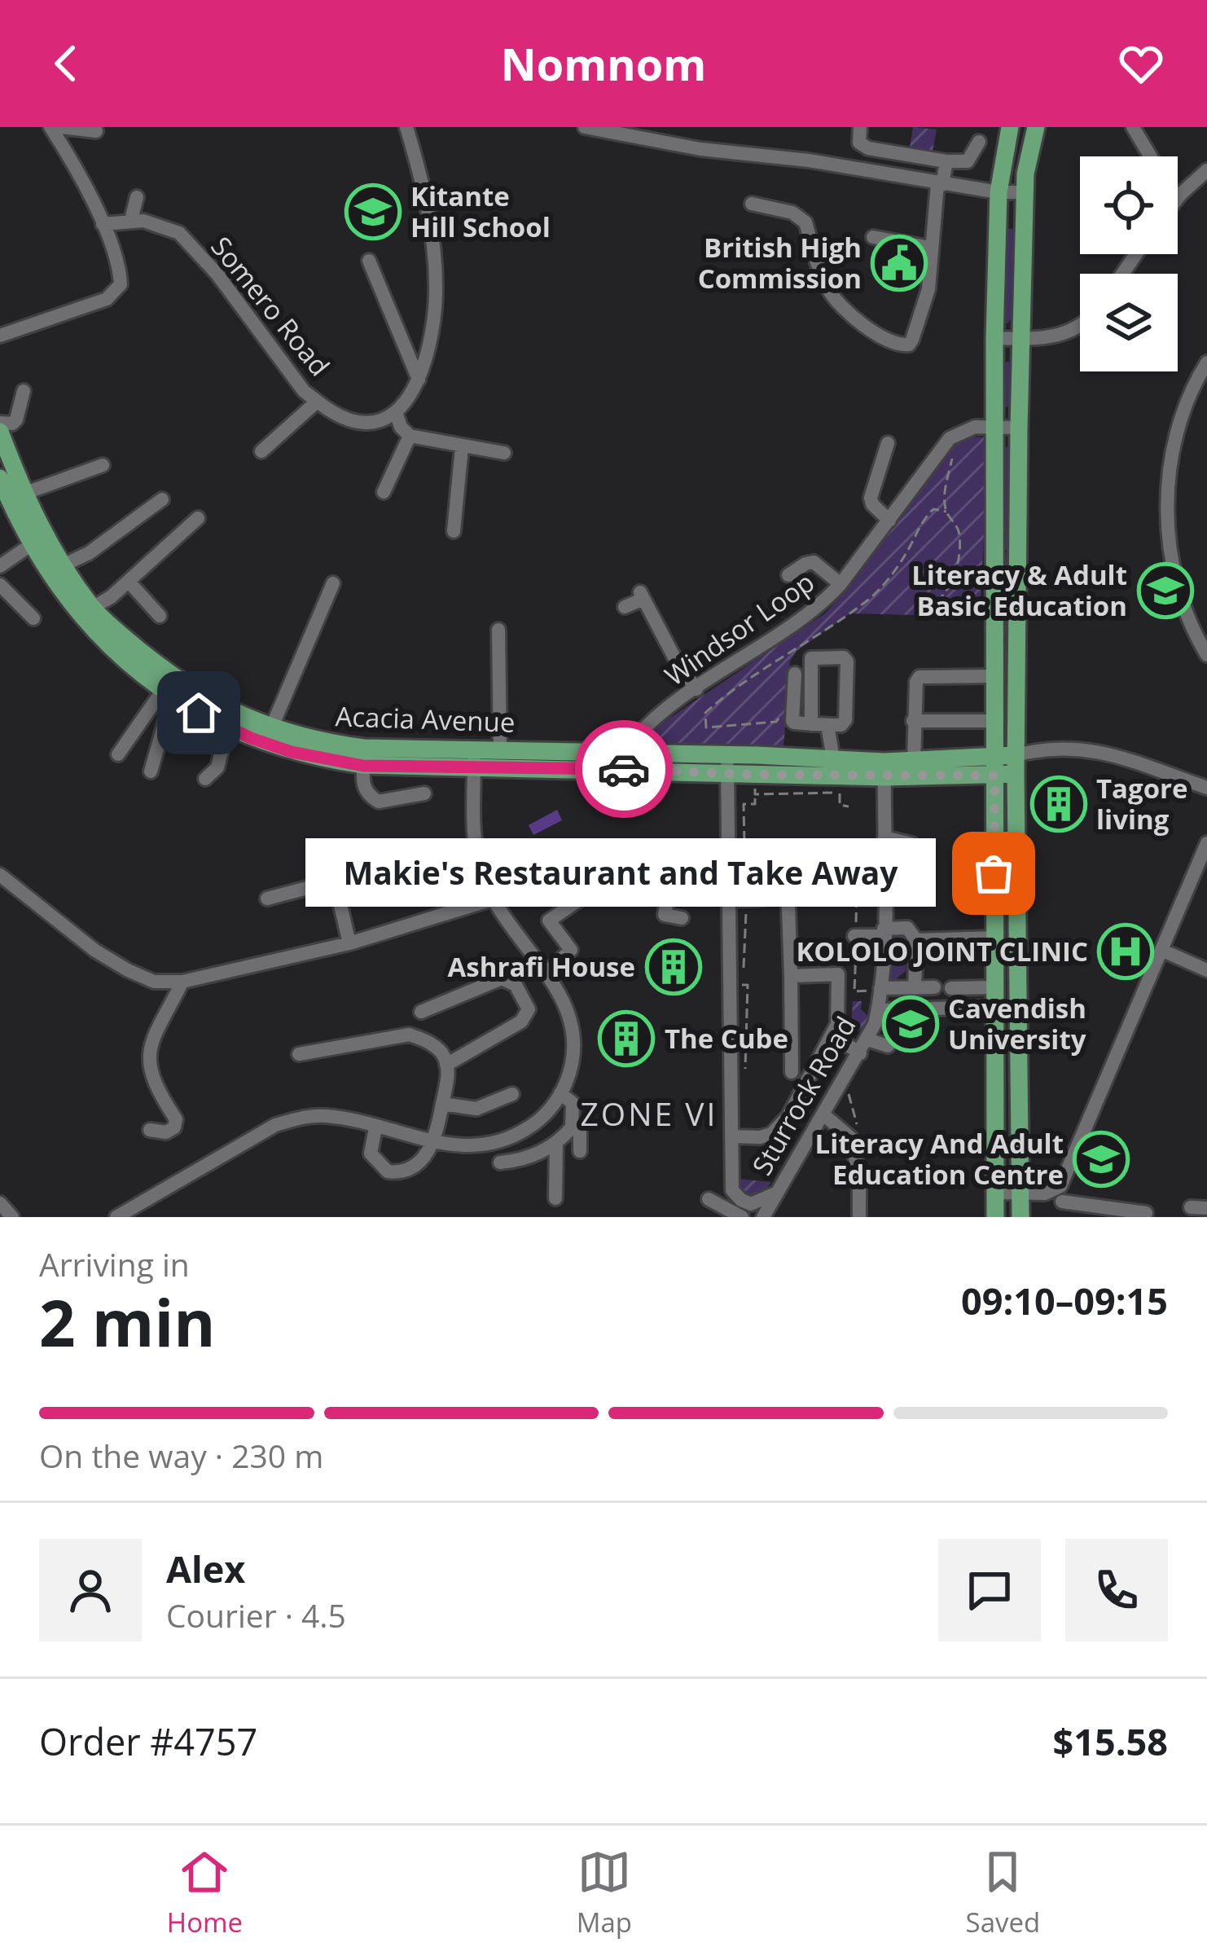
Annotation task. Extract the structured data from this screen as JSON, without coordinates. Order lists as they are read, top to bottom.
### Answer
{
  "streets": {
    "main road": ["Acacia Avenue"],
    "street": ["Somero Road", "Windsor Loop", "Sturrock Road"]
  },
  "crossings": [
    ["Windsor Loop", "Acacia Avenue"],
    ["Acacia Avenue", "Sturrock Road"]
  ],
  "districts": ["ZONE VI"],
  "places": {
    "school or university": [
      "Kitante Hill School",
      "Literacy & Adult Basic Education",
      "Cavendish University",
      "Literacy And Adult Education Centre"
    ],
    "public building": ["British High Commission"],
    "building": ["Tagore living", "Ashrafi House", "The Cube"],
    "other": ["Makie's Restaurant and Take Away"],
    "hospital": ["KOLOLO JOINT CLINIC"]
  },
  "page": {
    "header": "Nomnom",
    "bubble": "Makie's Restaurant and Take Away",
    "heading": ["2 min", "Arriving in", "09:10–09:15"],
    "panel": [
      "Alex",
      "Courier · 4.5",
      "Order #4757",
      "$15.58"
    ],
    "bar": "On the way · 230 m",
    "tabs": ["Home", "Map", "Saved"]
  }
}
